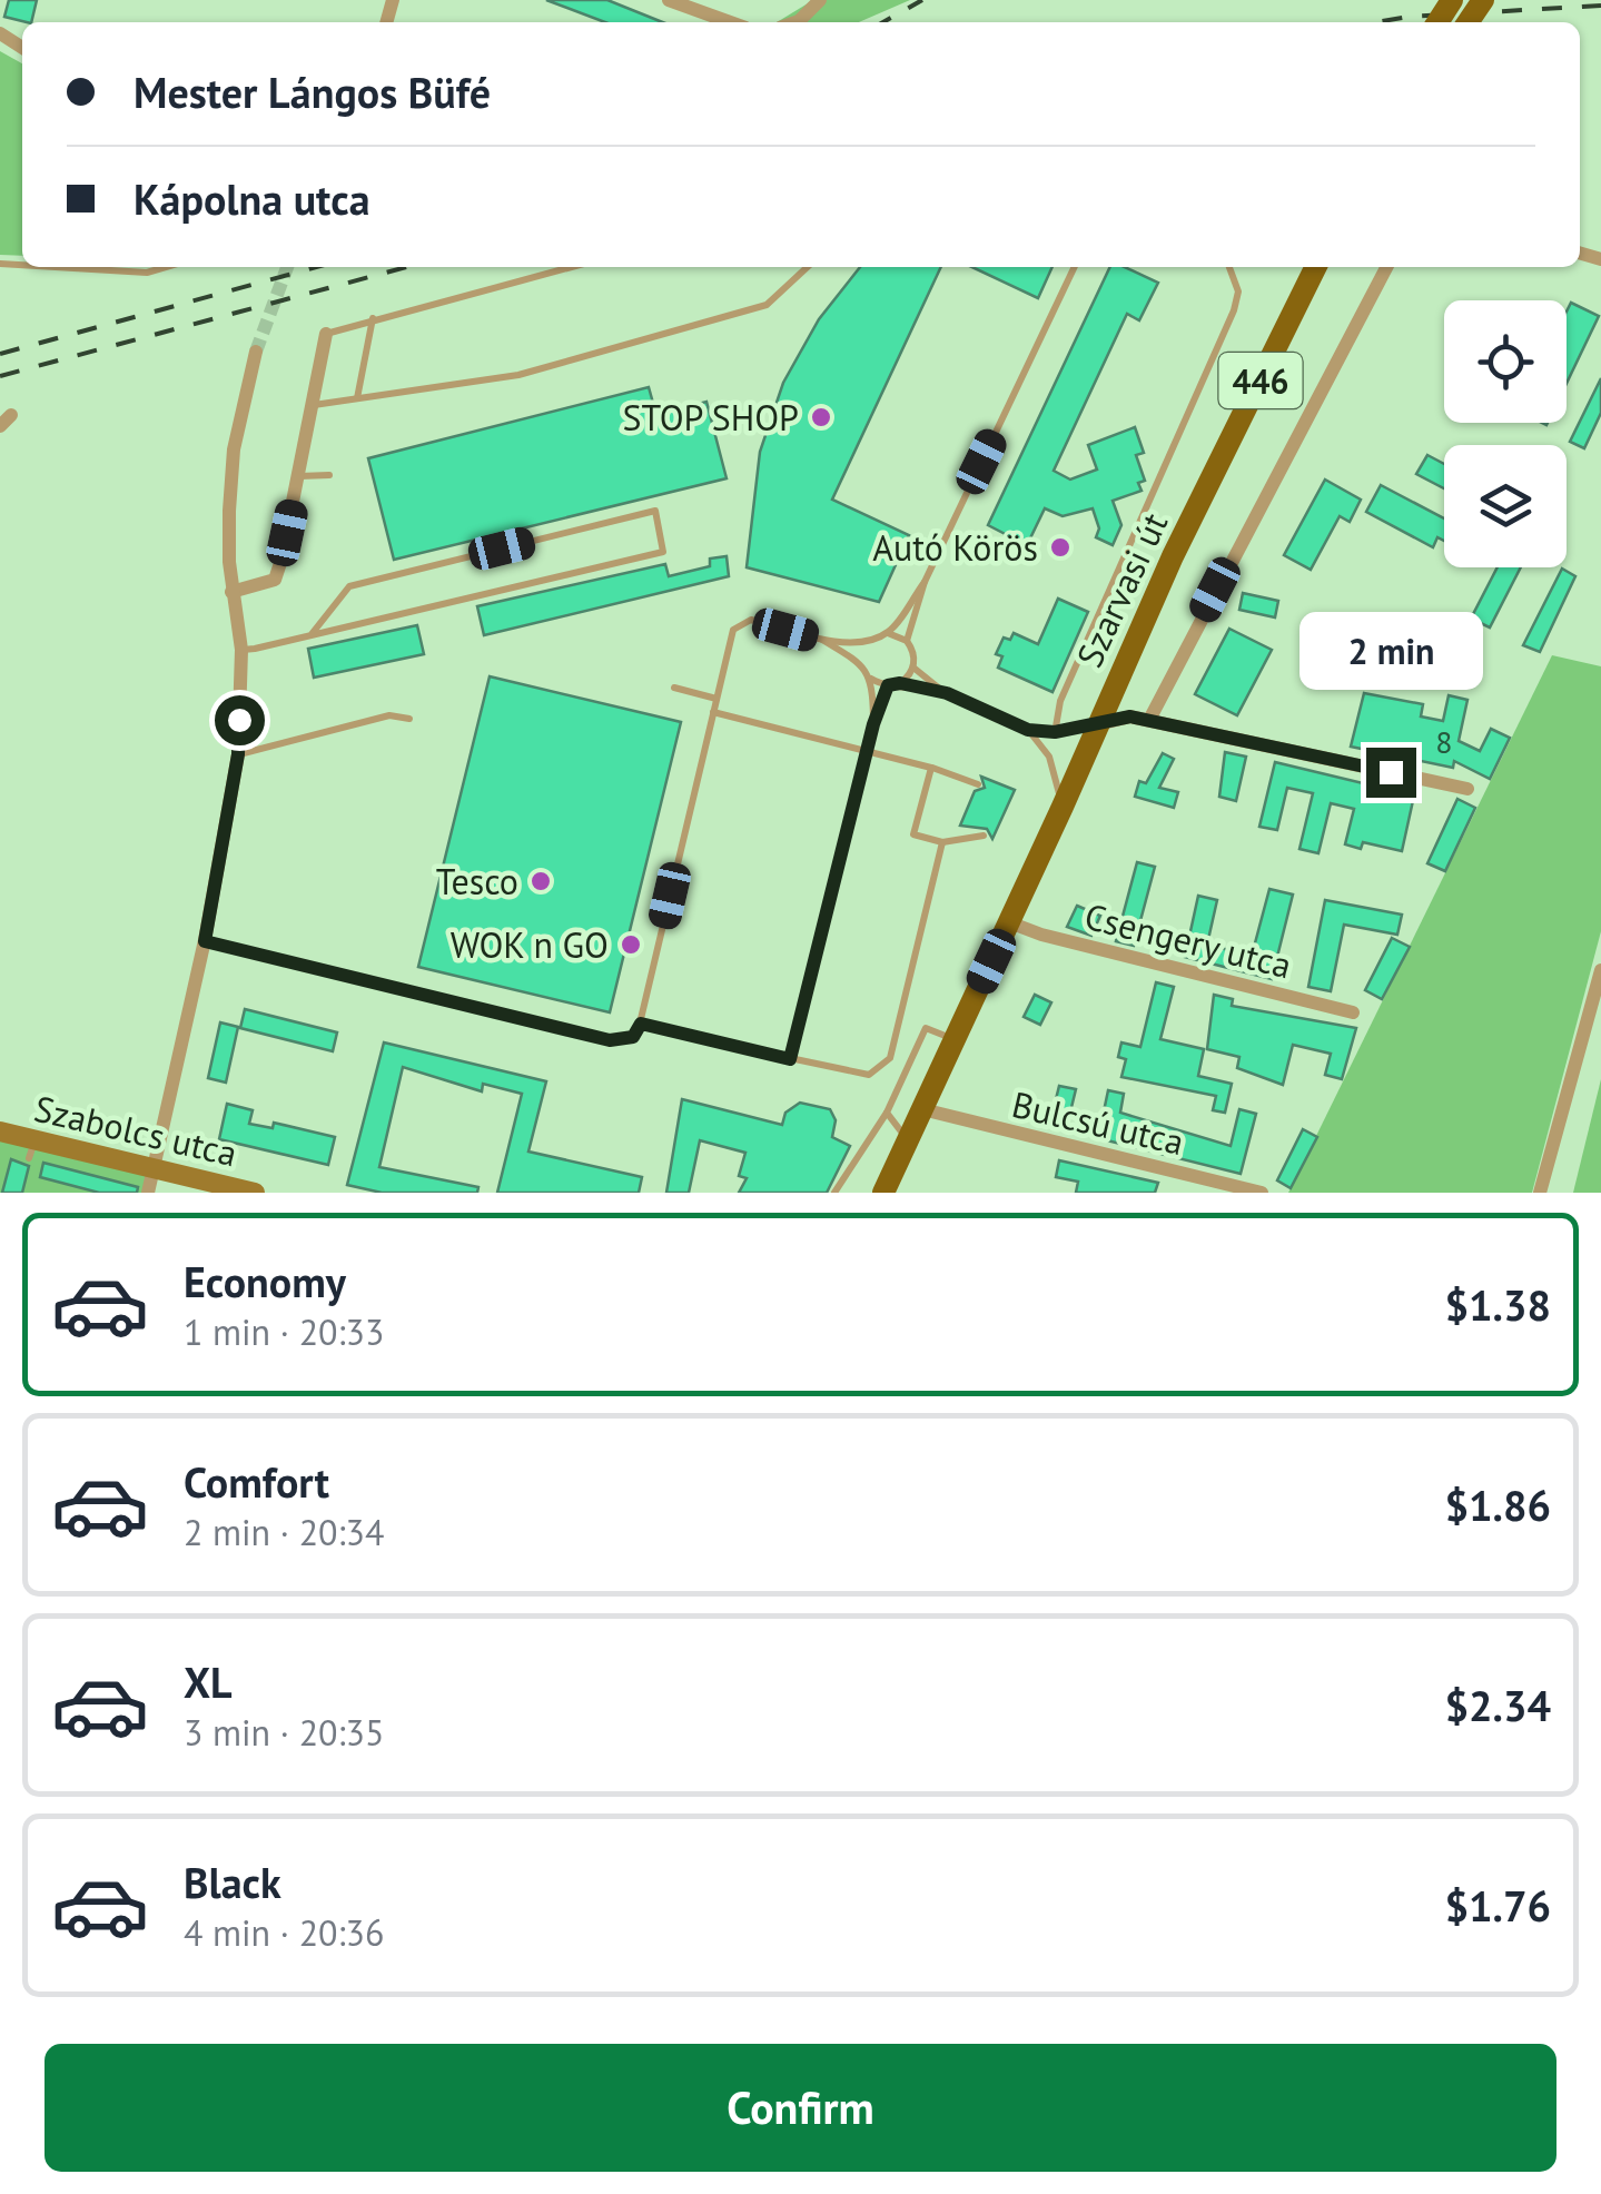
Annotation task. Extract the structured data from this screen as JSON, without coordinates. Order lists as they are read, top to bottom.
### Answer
{
  "streets": {
    "main road": ["446", "Szarvasi út"],
    "street": ["Csengery utca", "Bulcsú utca", "Szabolcs utca"]
  },
  "crossings": [
    ["Szarvasi út", "Csengery utca"],
    ["Szarvasi út", "Bulcsú utca"]
  ],
  "places": [
    "STOP SHOP",
    "Autó Körös",
    "Tesco",
    "WOK n GO"
  ],
  "house_numbers": ["8"],
  "page": {
    "banner": ["Mester Lángos Büfé", "Kápolna utca"],
    "bubble": "2 min",
    "list": [
      {
        "name": "Economy",
        "note": "1 min · 20:33",
        "value": "$1.38"
      },
      {
        "name": "Comfort",
        "note": "2 min · 20:34",
        "value": "$1.86"
      },
      {
        "name": "XL",
        "note": "3 min · 20:35",
        "value": "$2.34"
      },
      {
        "name": "Black",
        "note": "4 min · 20:36",
        "value": "$1.76"
      }
    ],
    "buttons": "Confirm"
  }
}
